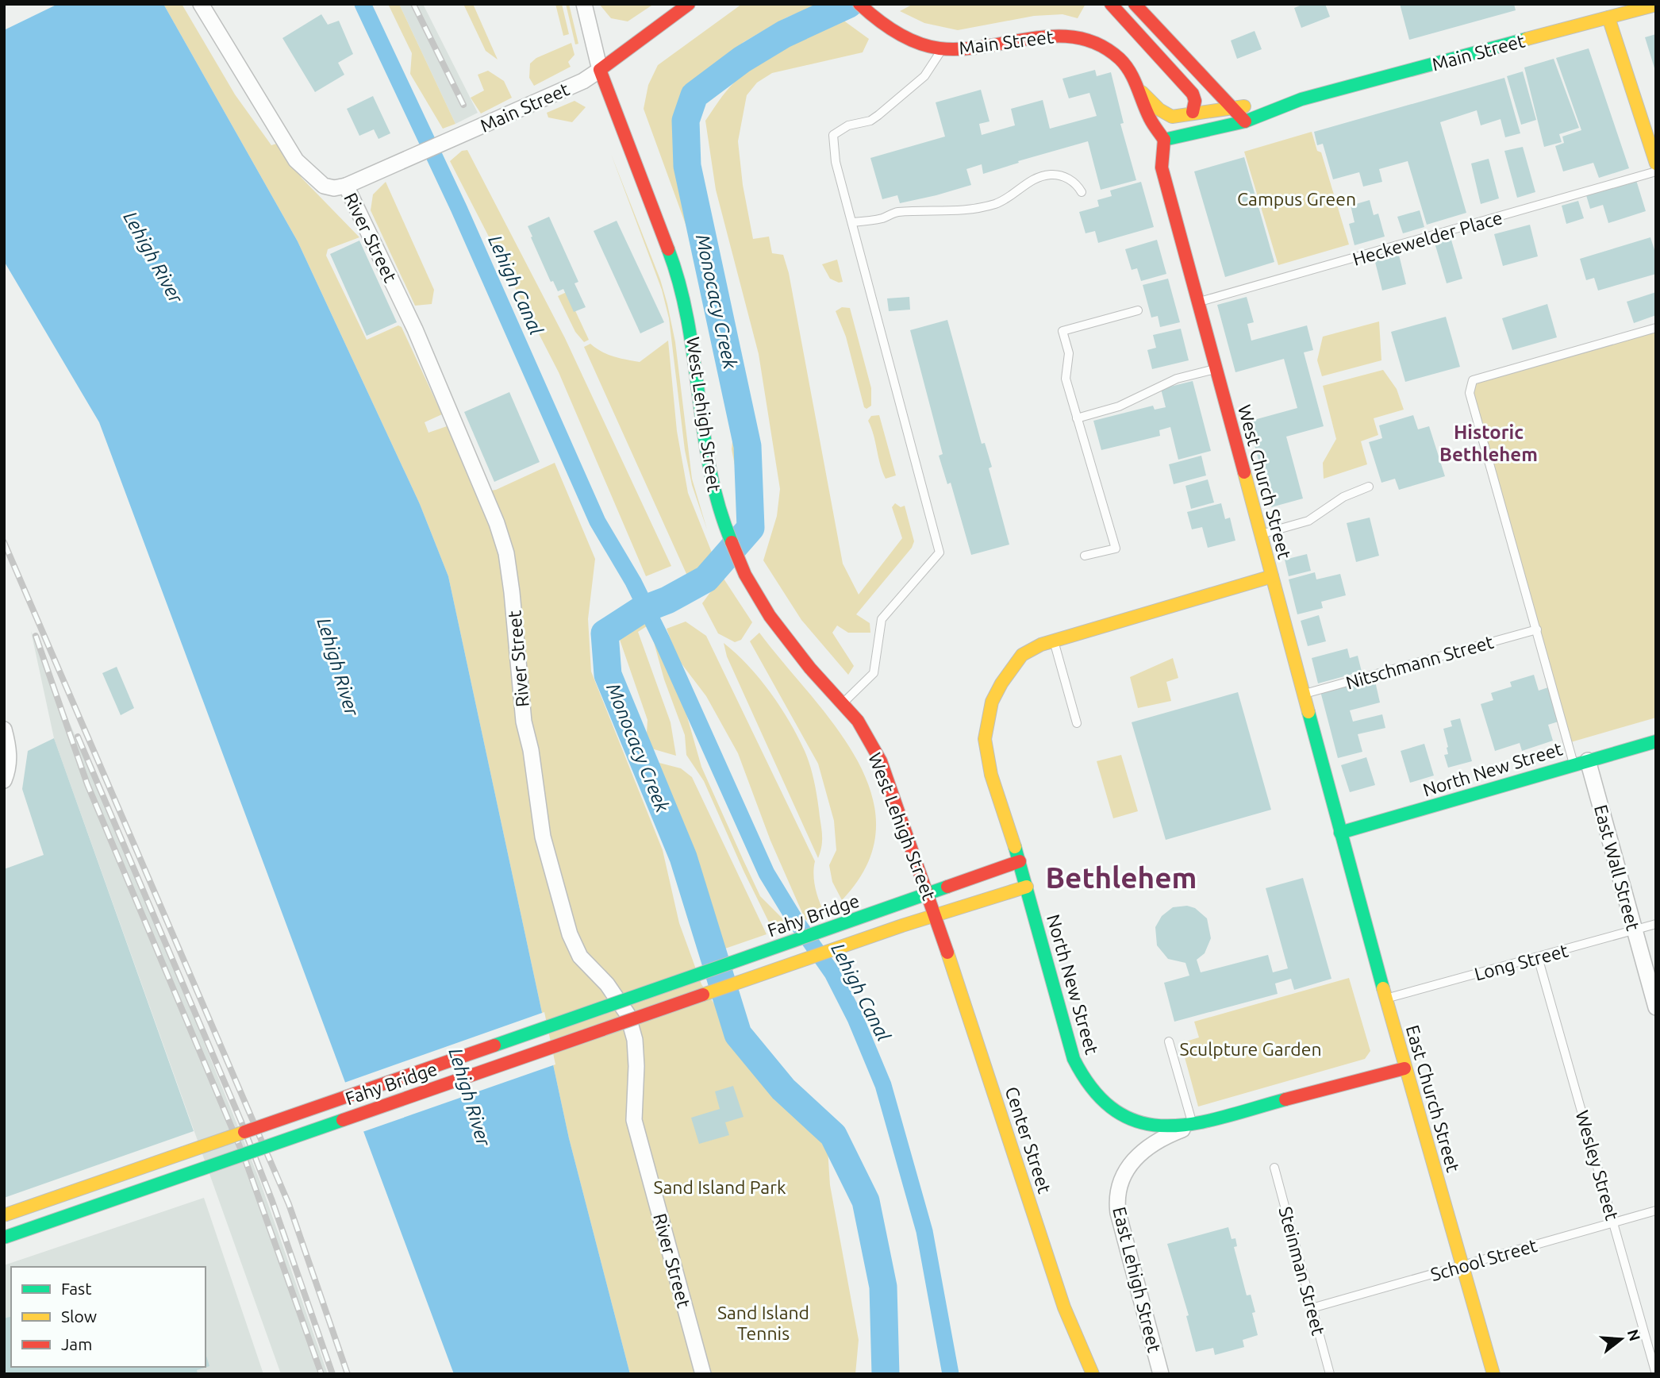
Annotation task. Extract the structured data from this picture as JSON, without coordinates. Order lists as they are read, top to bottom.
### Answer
{
  "streets": {
    "main road": [
      "Main Street",
      "West Lehigh Street",
      "West Church Street",
      "North New Street",
      "Fahy Bridge",
      "East Church Street",
      "Center Street"
    ],
    "street": ["River Street", "East Wall Street", "East Lehigh Street"],
    "lane": [
      "Heckewelder Place",
      "Nitschmann Street",
      "Long Street",
      "Wesley Street",
      "School Street",
      "Steinman Street"
    ]
  },
  "crossings": [
    ["Main Street", "River Street"],
    ["Main Street", "West Lehigh Street"],
    ["Main Street", "West Church Street"],
    ["Heckewelder Place", "West Church Street"],
    ["West Lehigh Street", "Fahy Bridge"],
    ["West Lehigh Street", "Center Street"],
    ["West Church Street", "Nitschmann Street"],
    ["West Church Street", "North New Street"],
    ["West Church Street", "East Church Street"],
    ["North New Street", "East Wall Street"],
    ["North New Street", "East Church Street"],
    ["North New Street", "East Lehigh Street"],
    ["East Wall Street", "Long Street"],
    ["Fahy Bridge", "Center Street"],
    ["Long Street", "East Church Street"],
    ["Long Street", "Wesley Street"],
    ["East Church Street", "School Street"],
    ["Wesley Street", "School Street"],
    ["School Street", "Steinman Street"]
  ],
  "districts": ["Historic Bethlehem", "Bethlehem"],
  "water": ["Lehigh River", "Lehigh Canal", "Monocacy Creek"],
  "parks": [
    "Campus Green",
    "Sculpture Garden",
    "Sand Island Park",
    "Sand Island Tennis"
  ],
  "legend": ["Fast", "Slow", "Jam"],
  "north": "right"
}
